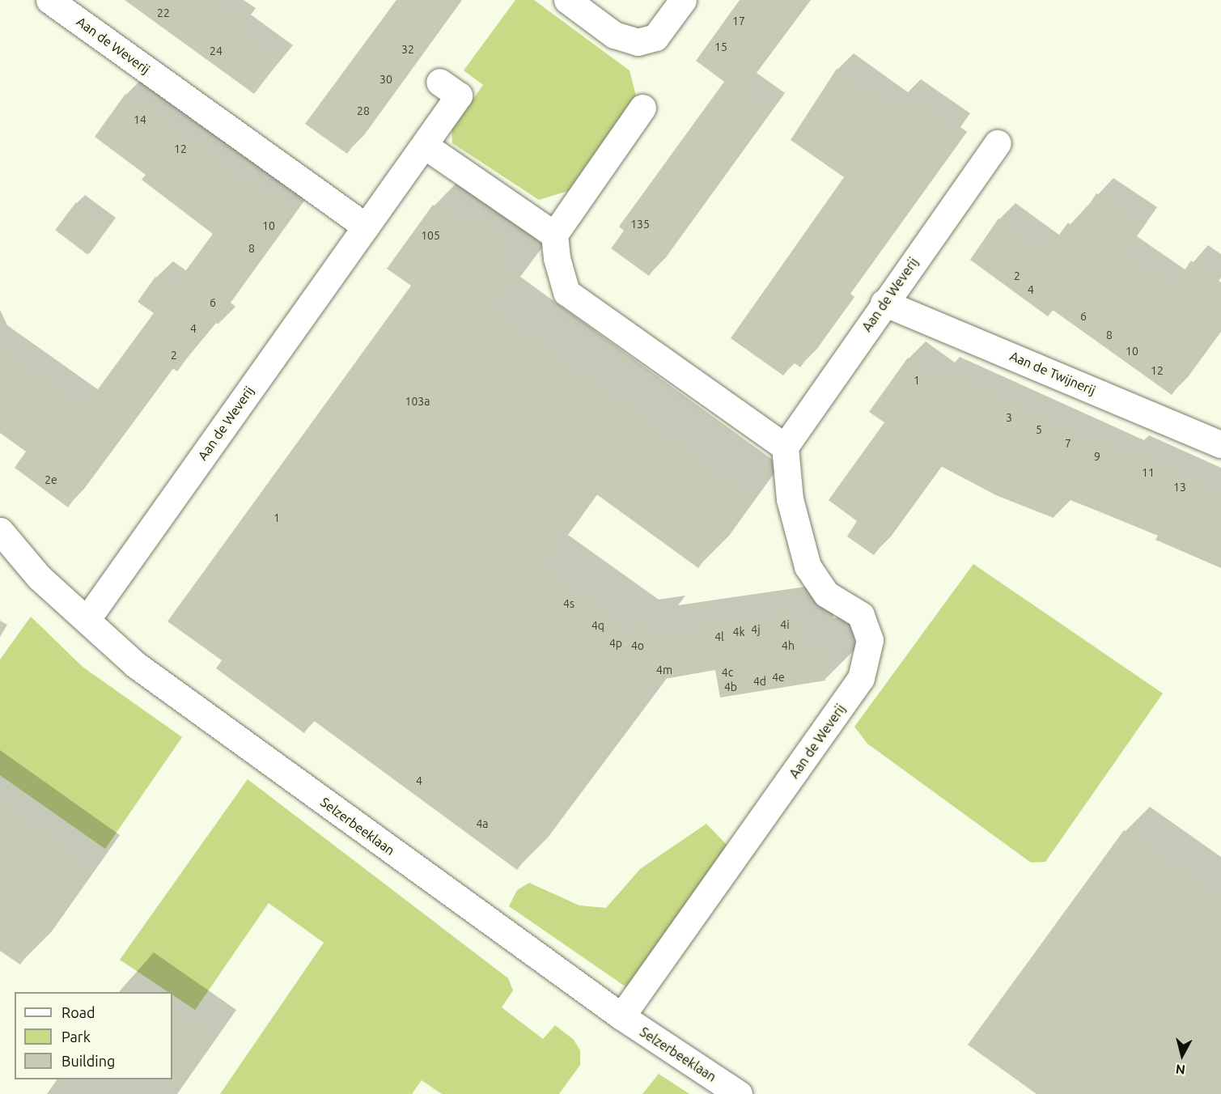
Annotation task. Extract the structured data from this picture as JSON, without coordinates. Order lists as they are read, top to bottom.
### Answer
{
  "streets": {
    "street": ["Aan de Weverij", "Aan de Twijnerij", "Selzerbeeklaan"]
  },
  "crossings": [
    ["Aan de Weverij", "Aan de Twijnerij"],
    ["Aan de Weverij", "Selzerbeeklaan"]
  ],
  "house_numbers": [
    "22",
    "17",
    "15",
    "32",
    "24",
    "30",
    "28",
    "14",
    "12",
    "135",
    "10",
    "105",
    "8",
    "2",
    "4",
    "6",
    "6",
    "4",
    "8",
    "10",
    "2",
    "12",
    "1",
    "103a",
    "3",
    "5",
    "7",
    "9",
    "11",
    "2e",
    "13",
    "1",
    "4s",
    "4i",
    "4q",
    "4j",
    "4k",
    "4l",
    "4p",
    "4o",
    "4h",
    "4m",
    "4c",
    "4e",
    "4d",
    "4b",
    "4",
    "4a"
  ],
  "legend": ["Road", "Park", "Building"],
  "north": "bottom"
}
